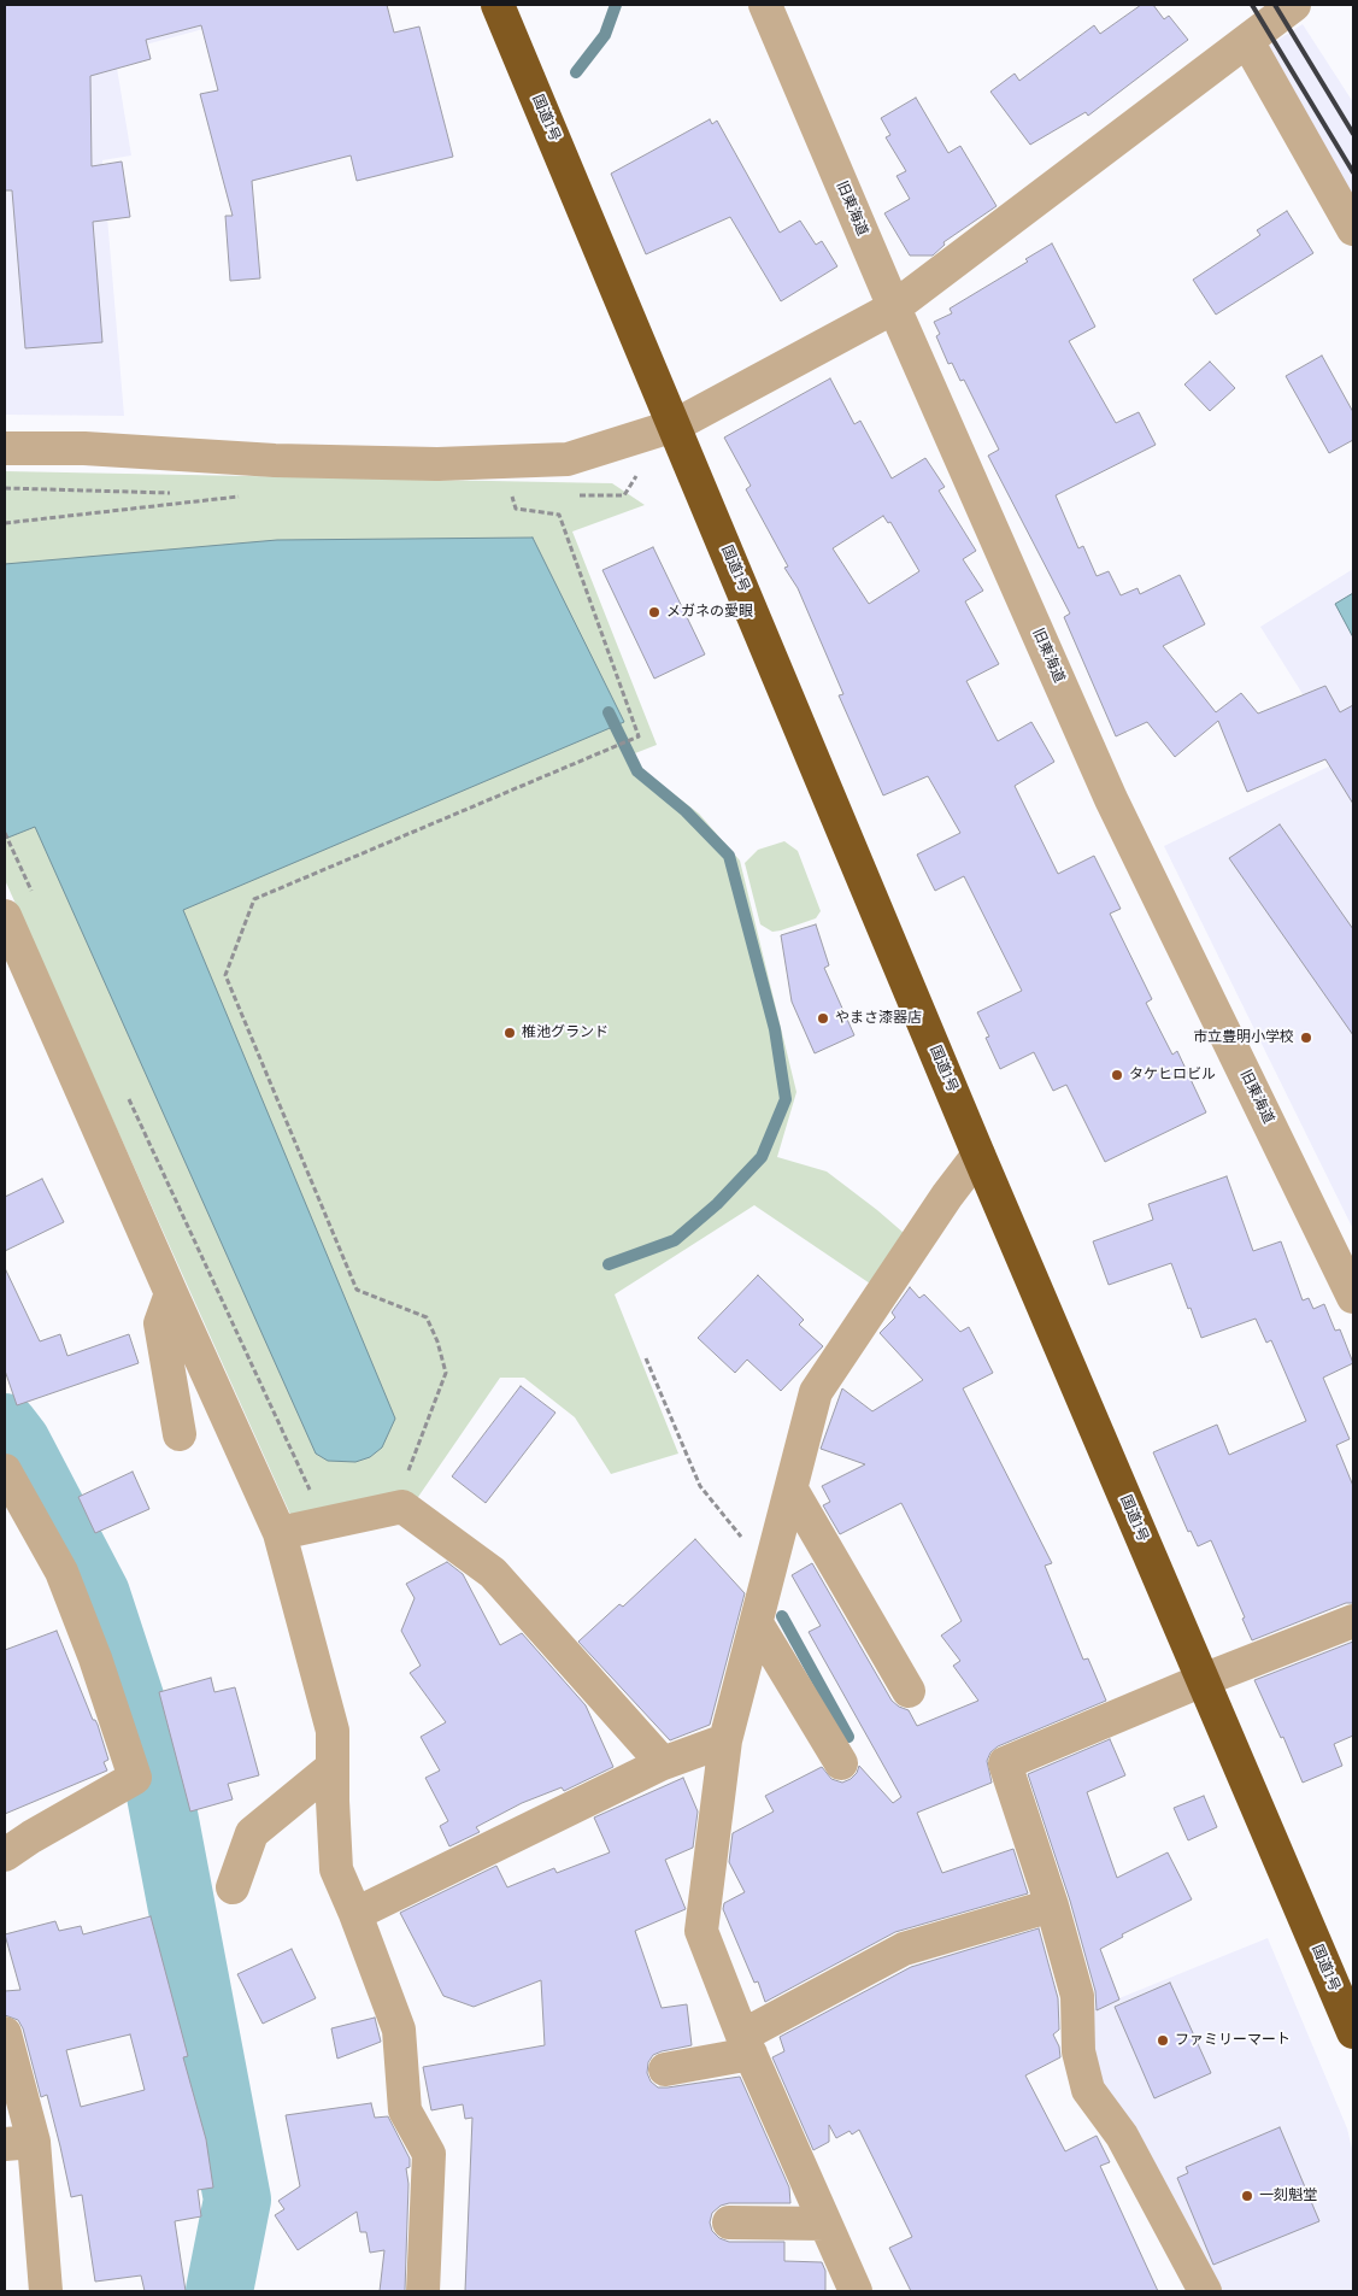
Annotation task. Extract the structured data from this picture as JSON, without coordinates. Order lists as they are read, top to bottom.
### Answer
{
  "streets": {
    "highway": ["国道1号"],
    "street": ["旧東海道"]
  },
  "places": [
    "メガネの愛眼",
    "やまさ漆器店",
    "椎池グランド",
    "市立豊明小学校",
    "タケヒロビル",
    "ファミリーマート",
    "一刻魁堂"
  ]
}
